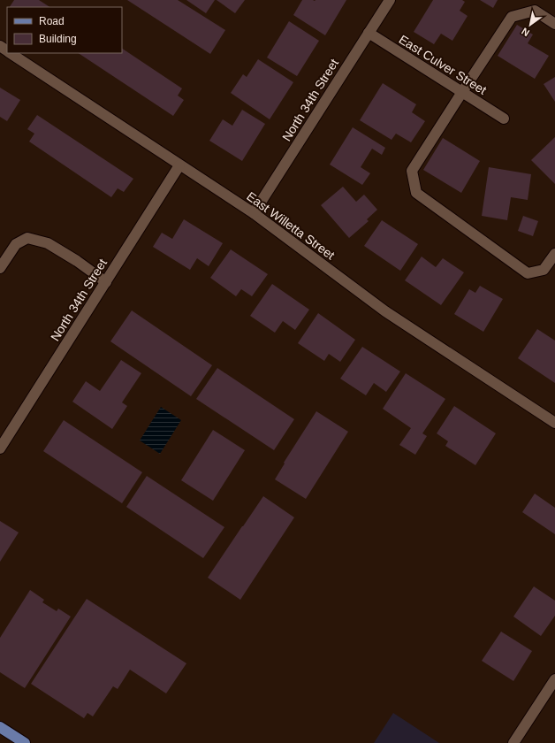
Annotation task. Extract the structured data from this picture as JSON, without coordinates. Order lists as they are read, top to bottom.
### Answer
{
  "streets": {
    "street": ["East Culver Street", "North 34th Street", "East Willetta Street"]
  },
  "crossings": [
    ["East Culver Street", "North 34th Street"],
    ["North 34th Street", "East Willetta Street"]
  ],
  "legend": ["Road", "Building"],
  "north": "bottom left"
}
